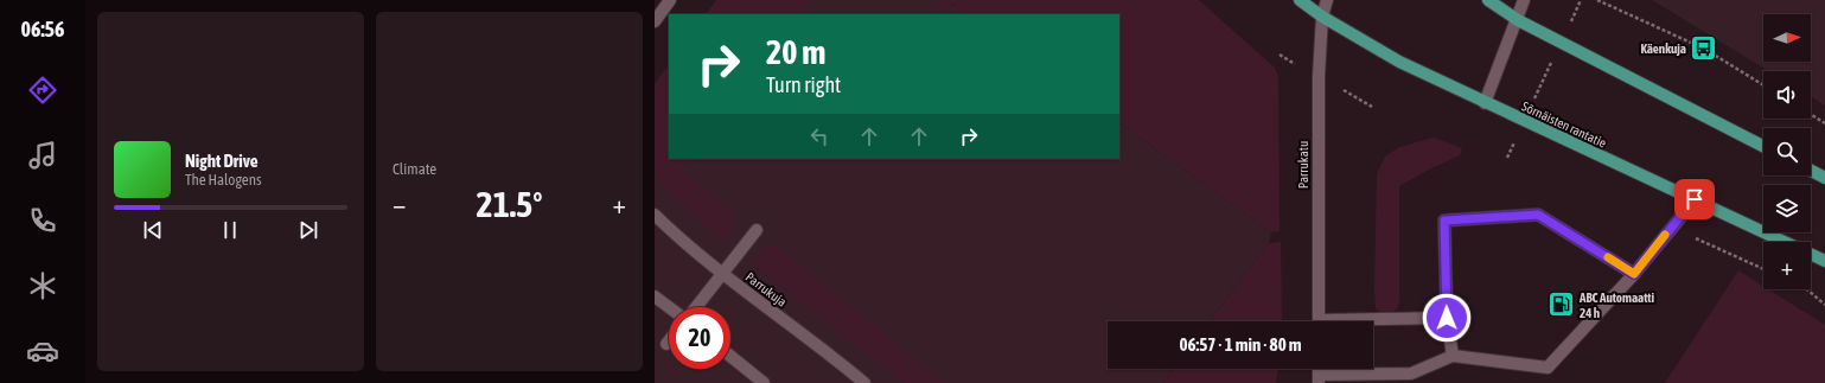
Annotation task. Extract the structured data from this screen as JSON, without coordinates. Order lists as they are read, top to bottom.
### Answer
{
  "streets": {
    "main road": ["Sörnäisten rantatie"],
    "street": ["Parrukatu", "Parrukuja"]
  },
  "crossings": [
    ["Sörnäisten rantatie", "Parrukatu"]
  ],
  "places": {
    "bus stop": ["Käenkuja"],
    "fuel station": ["ABC Automaatti 24 h"]
  },
  "north": "right",
  "page": {
    "tabs": "06:56",
    "tile": "Climate",
    "map_buttons": "+",
    "turn": ["20 m", "Turn right"],
    "song": ["Night Drive", "The Halogens"],
    "heat": ["−", "21.5°", "+"],
    "limit": "20",
    "trip": "06:57 · 1 min · 80 m"
  }
}
